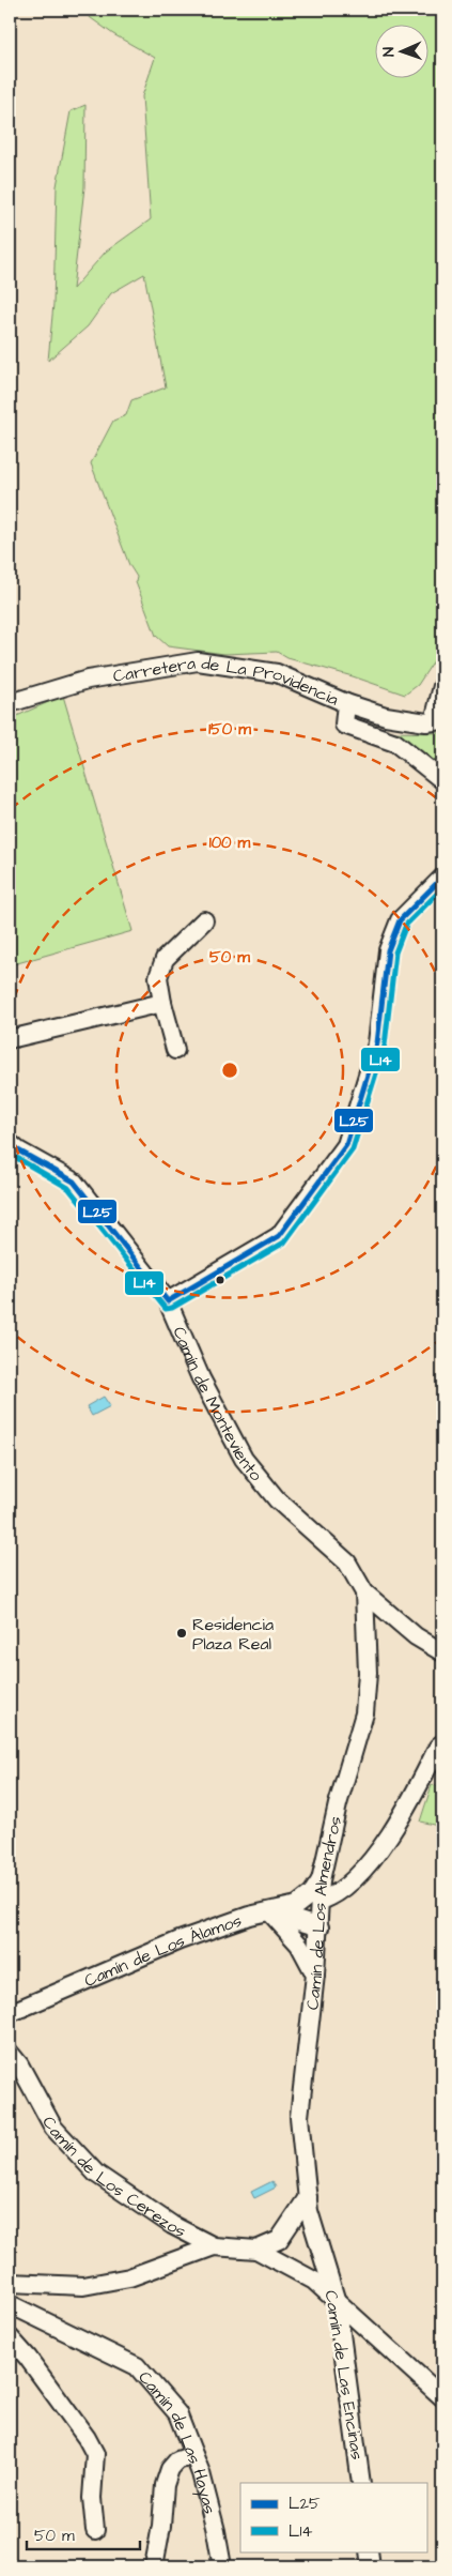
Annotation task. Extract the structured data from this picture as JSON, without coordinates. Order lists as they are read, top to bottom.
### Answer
{
  "streets": {
    "street": [
      "Carretera de La Providencia",
      "Camín de Monteviento",
      "Camín de Los Almendros",
      "Camín de Los Álamos",
      "Camín de Los Cerezos",
      "Camín de Las Encinas",
      "Camín de Las Hayas"
    ]
  },
  "crossings": [
    ["Camín de Monteviento", "Camín de Los Almendros"],
    ["Camín de Los Almendros", "Camín de Los Álamos"],
    ["Camín de Los Almendros", "Camín de Las Encinas"]
  ],
  "places": ["Residencia Plaza Real"],
  "lines": ["transit line L25", "transit line L14"],
  "legend": ["L25", "L14"],
  "scale_bar": "50 m",
  "north": "left",
  "rings": ["150 m", "100 m", "50 m"]
}
